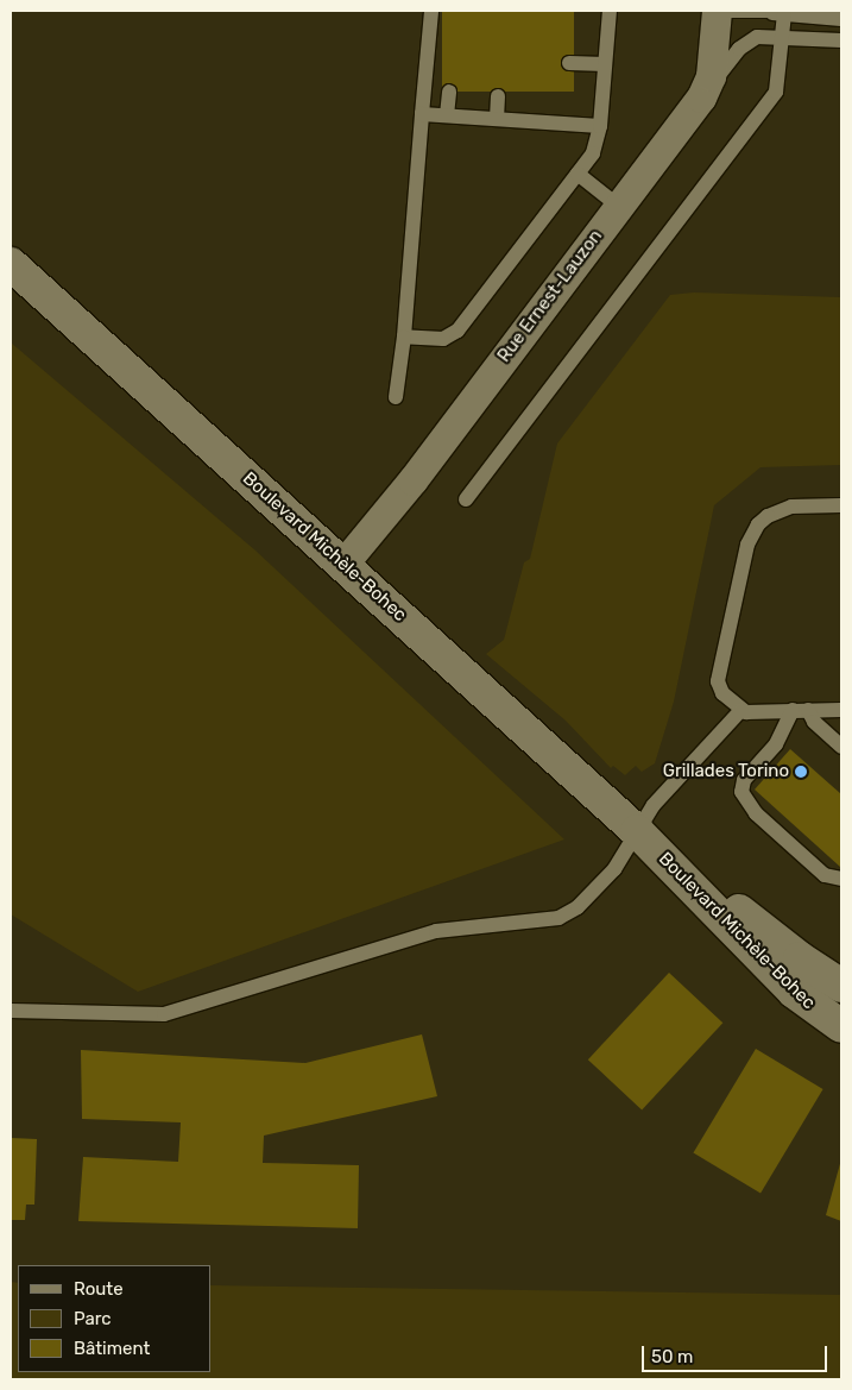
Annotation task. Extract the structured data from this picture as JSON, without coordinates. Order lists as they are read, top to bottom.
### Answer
{
  "streets": {
    "street": ["Rue Ernest-Lauzon", "Boulevard Michèle-Bohec"]
  },
  "crossings": [
    ["Rue Ernest-Lauzon", "Boulevard Michèle-Bohec"]
  ],
  "places": ["Grillades Torino"],
  "legend": ["Route", "Parc", "Bâtiment"],
  "scale_bar": "50 m"
}
